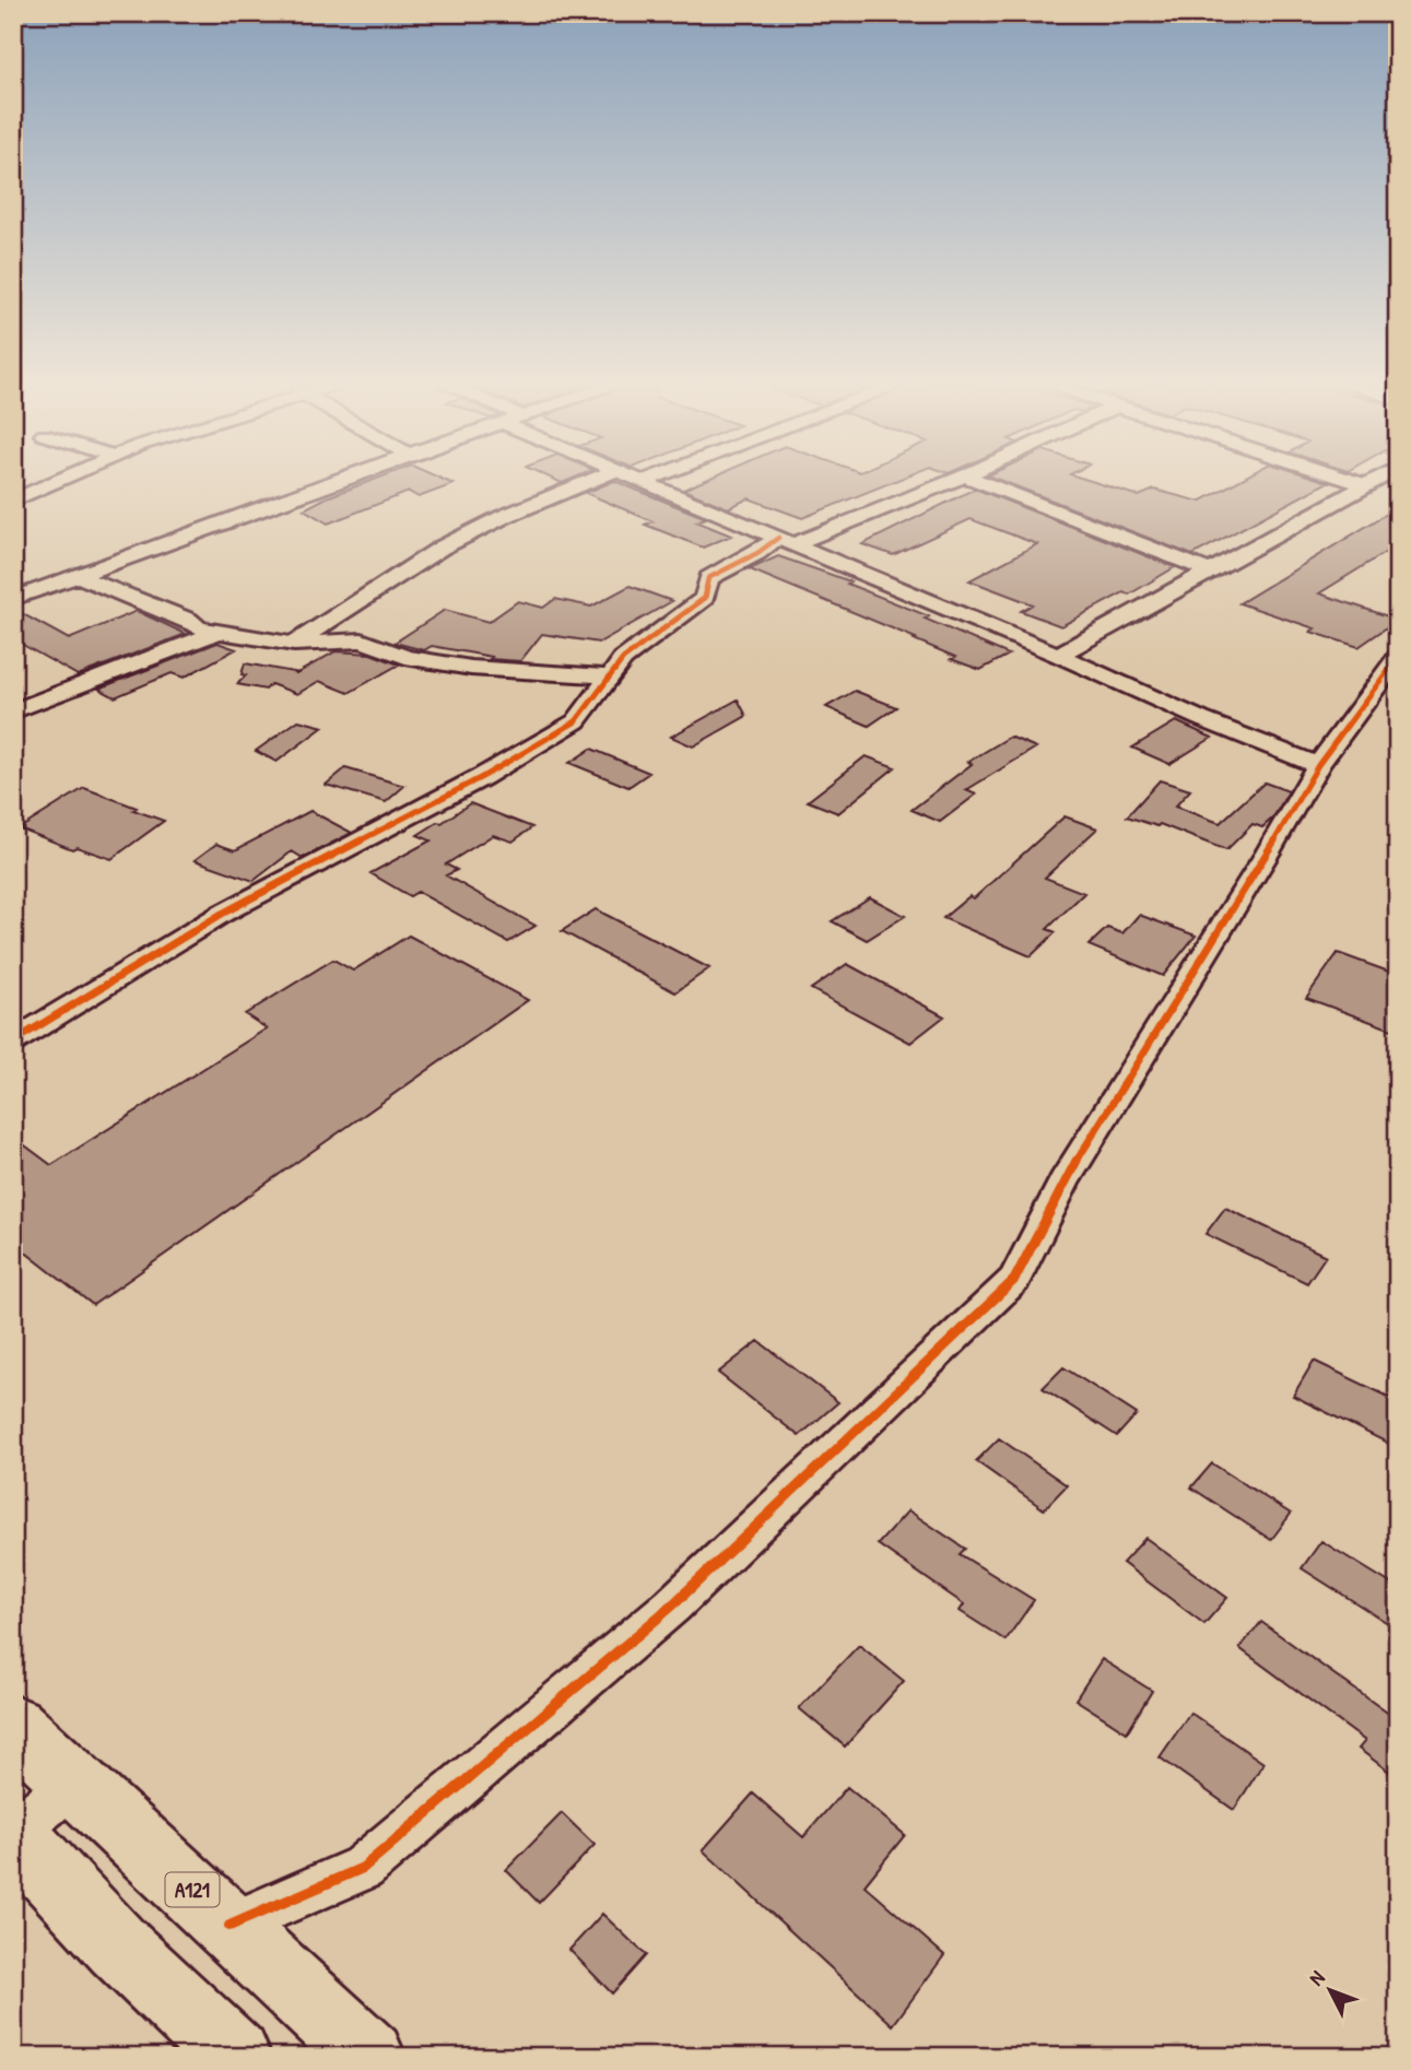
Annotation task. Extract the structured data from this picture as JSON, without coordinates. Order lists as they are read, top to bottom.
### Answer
{
  "streets": {
    "highway": ["A121"]
  },
  "north": "top left"
}
